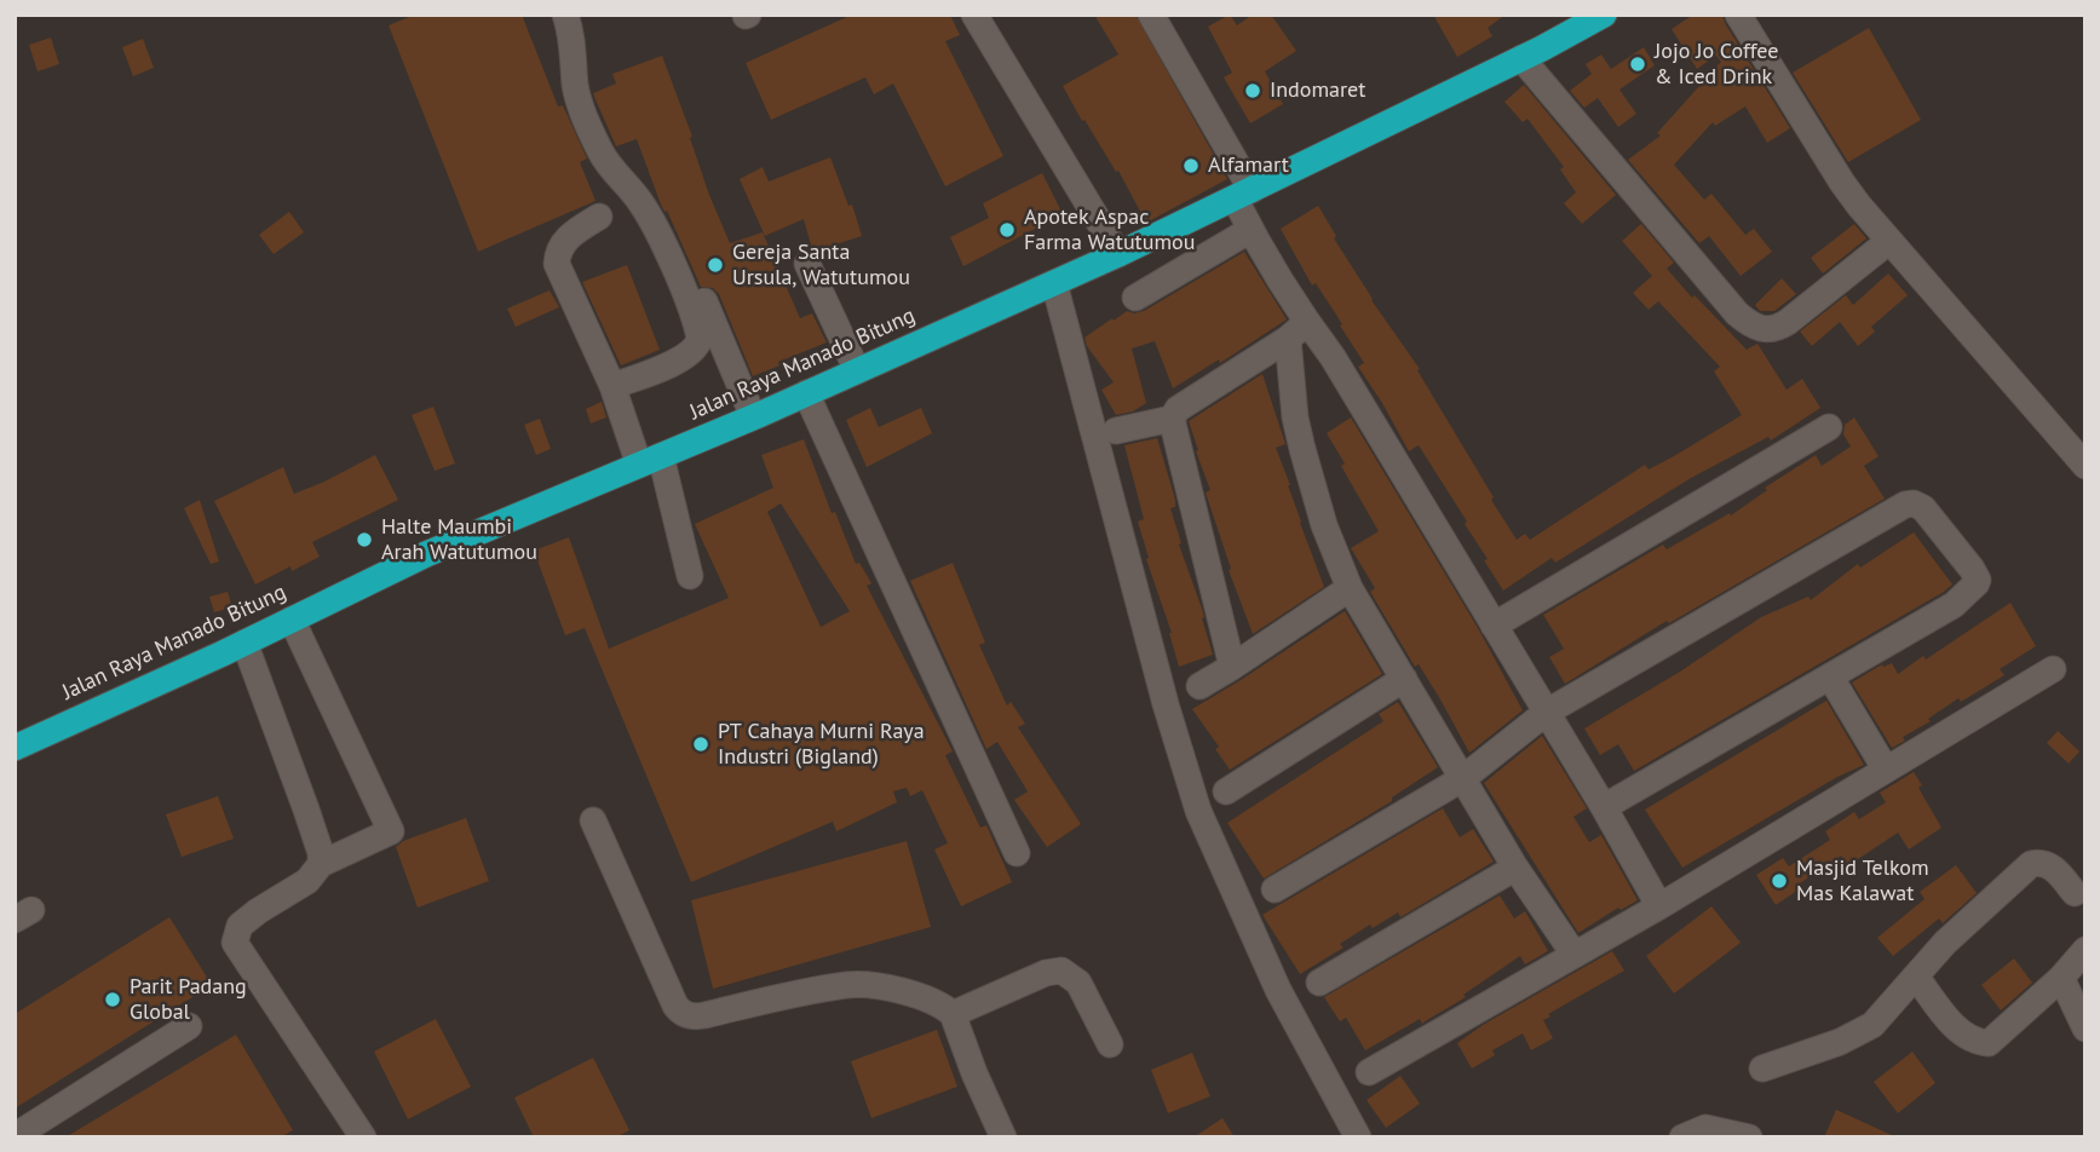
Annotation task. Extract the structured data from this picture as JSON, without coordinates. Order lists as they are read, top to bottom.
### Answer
{
  "streets": {
    "highway": ["Jalan Raya Manado Bitung"]
  },
  "places": [
    "Jojo Jo Coffee & Iced Drink",
    "Indomaret",
    "Alfamart",
    "Apotek Aspac Farma Watutumou",
    "Gereja Santa Ursula, Watutumou",
    "Halte Maumbi Arah Watutumou",
    "PT Cahaya Murni Raya Industri (Bigland)",
    "Masjid Telkom Mas Kalawat",
    "Parit Padang Global"
  ]
}
